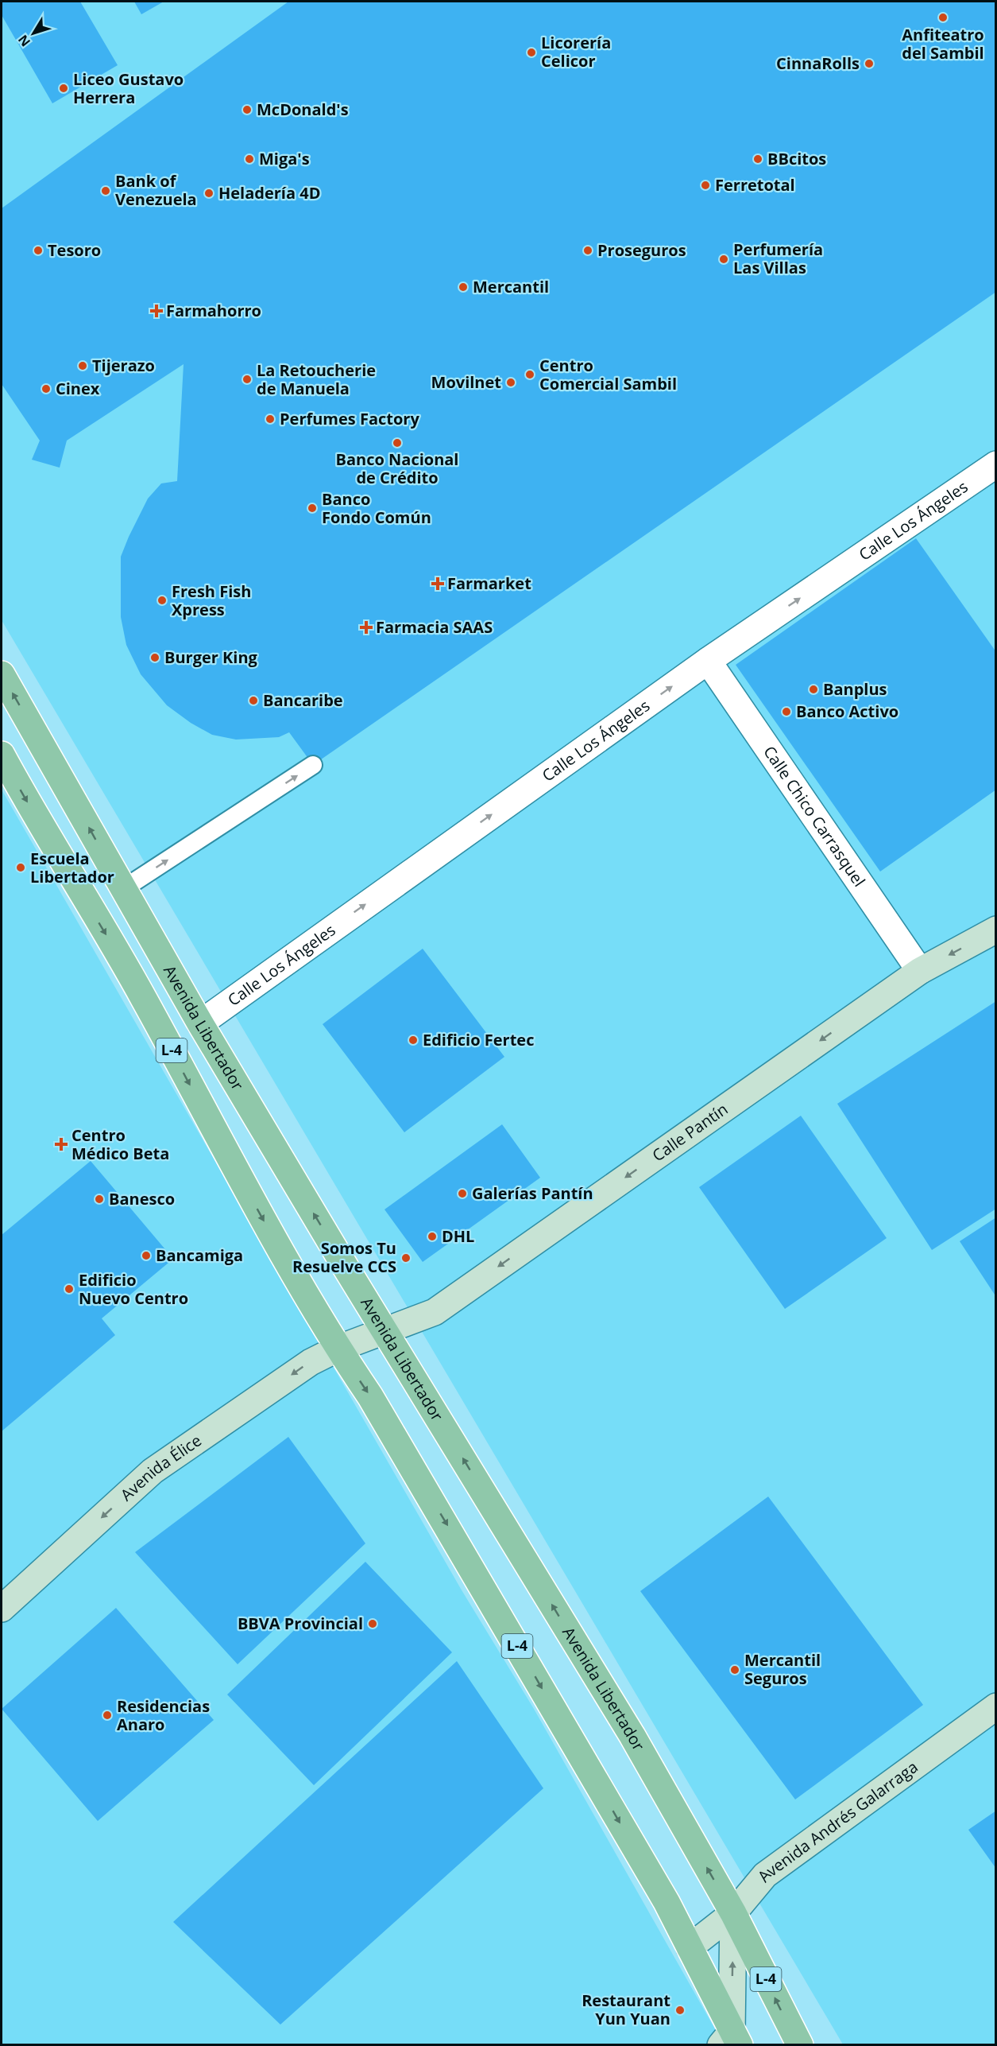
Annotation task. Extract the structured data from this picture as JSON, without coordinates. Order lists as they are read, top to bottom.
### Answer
{
  "streets": {
    "main road": [
      "Avenida Libertador",
      "L-4",
      "Calle Pantín",
      "Avenida Élice",
      "Avenida Andrés Galarraga"
    ],
    "street": ["Calle Los Ángeles", "Calle Chico Carrasquel"]
  },
  "crossings": [
    ["Calle Los Ángeles", "Calle Chico Carrasquel"],
    ["Calle Los Ángeles", "Avenida Libertador"],
    ["Calle Chico Carrasquel", "Calle Pantín"],
    ["Avenida Libertador", "Calle Pantín"],
    ["Avenida Libertador", "Avenida Andrés Galarraga"],
    ["L-4", "Calle Pantín"],
    ["L-4", "Avenida Élice"],
    ["L-4", "Avenida Andrés Galarraga"],
    ["Calle Pantín", "Avenida Élice"]
  ],
  "one_way": ["Calle Los Ángeles", "Calle Pantín", "Avenida Élice"],
  "places": {
    "other": [
      "Anfiteatro del Sambil",
      "Licorería Celicor",
      "CinnaRolls",
      "Liceo Gustavo Herrera",
      "McDonald's",
      "Miga's",
      "BBcitos",
      "Ferretotal",
      "Bank of Venezuela",
      "Heladería 4D",
      "Tesoro",
      "Proseguros",
      "Perfumería Las Villas",
      "Mercantil",
      "Tijerazo",
      "Centro Comercial Sambil",
      "La Retoucherie de Manuela",
      "Movilnet",
      "Cinex",
      "Perfumes Factory",
      "Banco Nacional de Crédito",
      "Banco Fondo Común",
      "Fresh Fish Xpress",
      "Burger King",
      "Banplus",
      "Bancaribe",
      "Banco Activo",
      "Escuela Libertador",
      "Edificio Fertec",
      "Galerías Pantín",
      "Banesco",
      "DHL",
      "Bancamiga",
      "Somos Tu Resuelve CCS",
      "Edificio Nuevo Centro",
      "BBVA Provincial",
      "Mercantil Seguros",
      "Residencias Anaro",
      "Restaurant Yun Yuan"
    ],
    "health": [
      "Farmahorro",
      "Farmarket",
      "Farmacia SAAS",
      "Centro Médico Beta"
    ]
  },
  "north": "bottom left"
}
